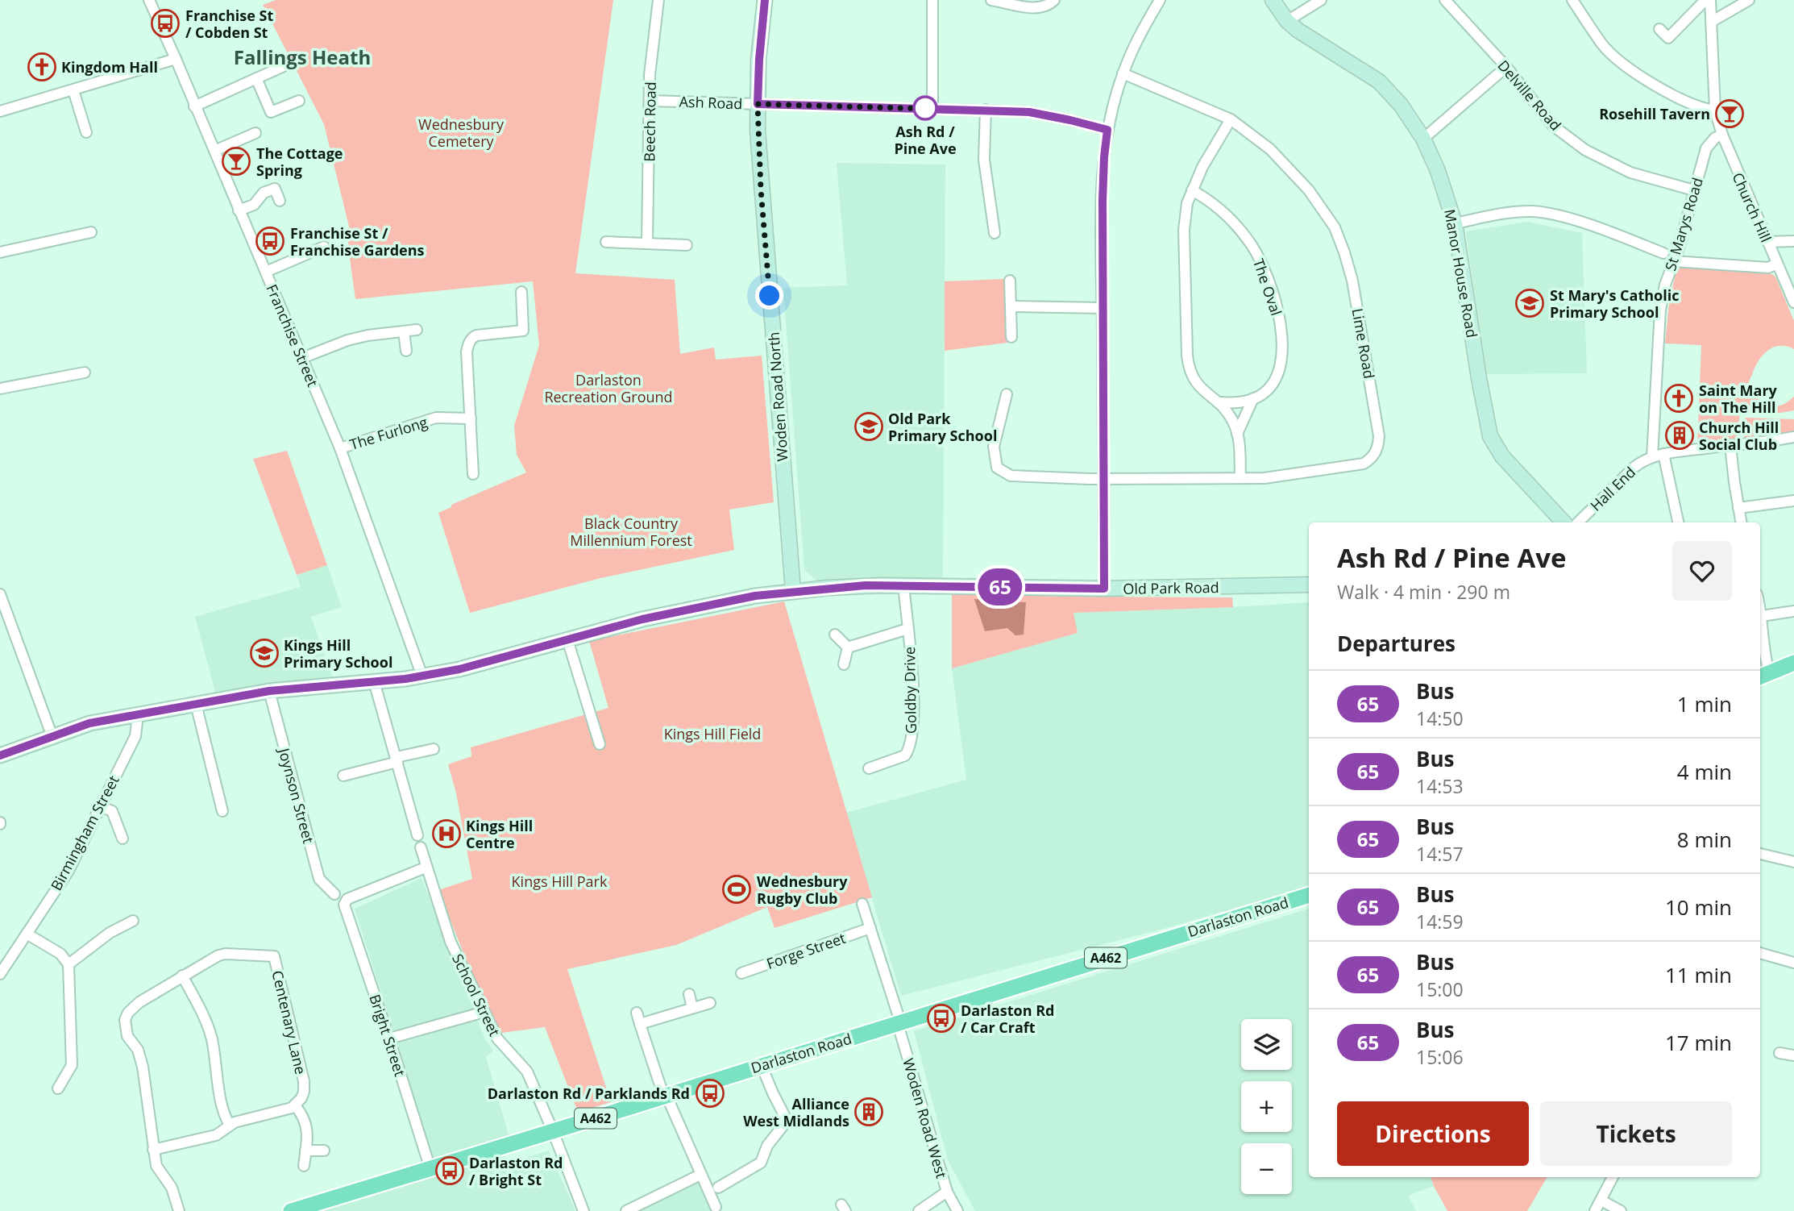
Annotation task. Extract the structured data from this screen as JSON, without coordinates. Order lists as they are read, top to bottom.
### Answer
{
  "streets": {
    "main road": ["Darlaston Road", "A462"],
    "street": [
      "Delville Road",
      "Ash Road",
      "Beech Road",
      "Church Hill",
      "St Marys Road",
      "Manor House Road",
      "The Oval",
      "Franchise Street",
      "Lime Road",
      "Woden Road North",
      "The Furlong",
      "Hall End",
      "Old Park Road",
      "Goldby Drive",
      "Joynson Street",
      "Birmingham Street",
      "Forge Street",
      "School Street",
      "Centenary Lane",
      "Bright Street",
      "Woden Road West"
    ]
  },
  "crossings": [
    ["Delville Road", "St Marys Road"],
    ["Ash Road", "Beech Road"],
    ["Ash Road", "Woden Road North"],
    ["Church Hill", "St Marys Road"],
    ["St Marys Road", "Hall End"],
    ["Franchise Street", "The Furlong"],
    ["Franchise Street", "Old Park Road"],
    ["Woden Road North", "Old Park Road"],
    ["Old Park Road", "Goldby Drive"],
    ["Old Park Road", "Joynson Street"],
    ["Old Park Road", "Birmingham Street"],
    ["Darlaston Road", "School Street"],
    ["Darlaston Road", "Bright Street"],
    ["Darlaston Road", "Woden Road West"],
    ["School Street", "Bright Street"]
  ],
  "districts": ["Fallings Heath"],
  "parks": [
    "Wednesbury Cemetery",
    "Darlaston Recreation Ground",
    "Black Country Millennium Forest",
    "Kings Hill Field",
    "Kings Hill Park"
  ],
  "places": {
    "bus stop": [
      "Franchise St / Cobden St",
      "Franchise St / Franchise Gardens",
      "Darlaston Rd / Car Craft",
      "Darlaston Rd / Parklands Rd",
      "Darlaston Rd / Bright St"
    ],
    "church": ["Kingdom Hall", "Saint Mary on The Hill"],
    "other": ["Ash Rd / Pine Ave"],
    "bar": ["Rosehill Tavern", "The Cottage Spring"],
    "school or university": ["St Mary's Catholic Primary School", "Old Park Primary School", "Kings Hill Primary School"],
    "building": ["Church Hill Social Club", "Alliance West Midlands"],
    "hospital": ["Kings Hill Centre"],
    "sports": ["Wednesbury Rugby Club"]
  },
  "lines": ["bus line 65"],
  "page": {
    "on_map": "65",
    "heading": [
      ["Ash Rd / Pine Ave", "Walk · 4 min · 290 m"],
      "Departures"
    ],
    "list": [
      {
        "mark": "65",
        "name": "Bus",
        "note": "14:50",
        "value": "1 min"
      },
      {
        "mark": "65",
        "name": "Bus",
        "note": "14:53",
        "value": "4 min"
      },
      {
        "mark": "65",
        "name": "Bus",
        "note": "14:57",
        "value": "8 min"
      },
      {
        "mark": "65",
        "name": "Bus",
        "note": "14:59",
        "value": "10 min"
      },
      {
        "mark": "65",
        "name": "Bus",
        "note": "15:00",
        "value": "11 min"
      },
      {
        "mark": "65",
        "name": "Bus",
        "note": "15:06",
        "value": "17 min"
      }
    ],
    "map_buttons": ["+", "−"],
    "buttons": ["Directions", "Tickets"]
  }
}
